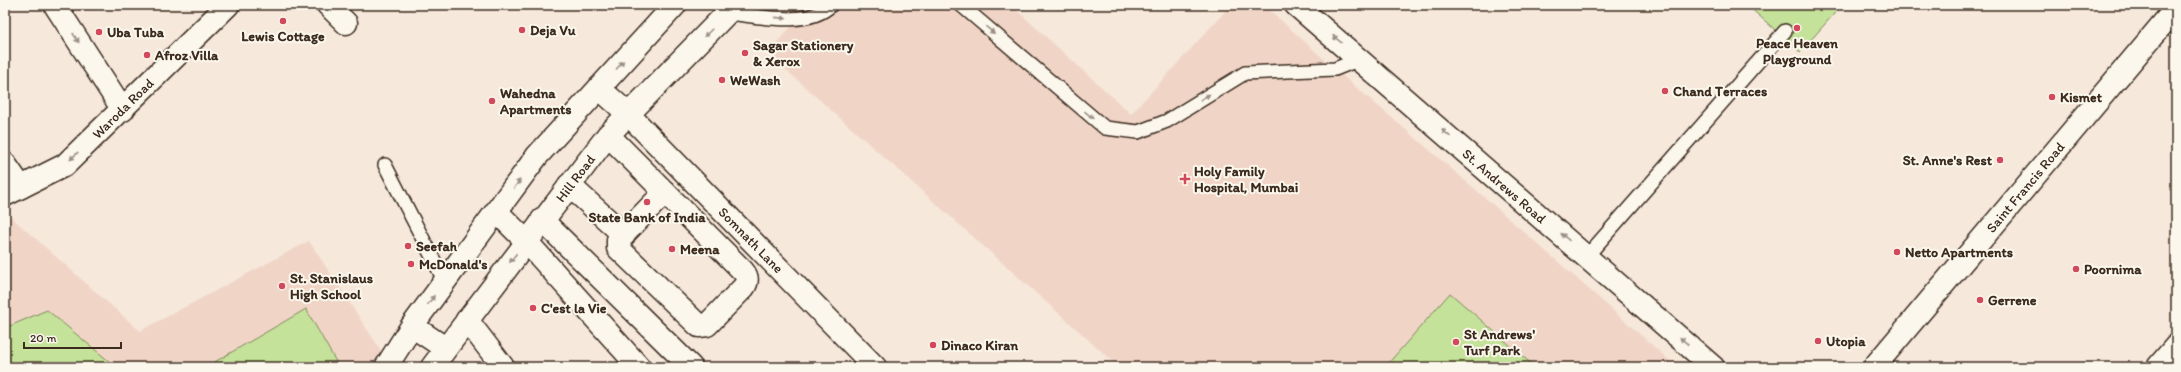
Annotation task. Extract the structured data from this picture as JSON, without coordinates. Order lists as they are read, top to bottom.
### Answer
{
  "streets": {
    "street": [
      "Waroda Road",
      "Hill Road",
      "St. Andrews Road",
      "Saint Francis Road",
      "Somnath Lane"
    ]
  },
  "crossings": [
    ["Hill Road", "Somnath Lane"]
  ],
  "one_way": ["Waroda Road", "St. Andrews Road"],
  "places": {
    "other": [
      "Lewis Cottage",
      "Peace Heaven Playground",
      "Deja Vu",
      "Uba Tuba",
      "Sagar Stationery & Xerox",
      "Afroz Villa",
      "WeWash",
      "Chand Terraces",
      "Kismet",
      "Wahedna Apartments",
      "St. Anne's Rest",
      "State Bank of India",
      "Seefah",
      "Meena",
      "Netto Apartments",
      "McDonald's",
      "Poornima",
      "St. Stanislaus High School",
      "Gerrene",
      "C'est la Vie",
      "Utopia",
      "St Andrews' Turf Park",
      "Dinaco Kiran"
    ],
    "health": ["Holy Family Hospital, Mumbai"]
  },
  "scale_bar": "20 m"
}
